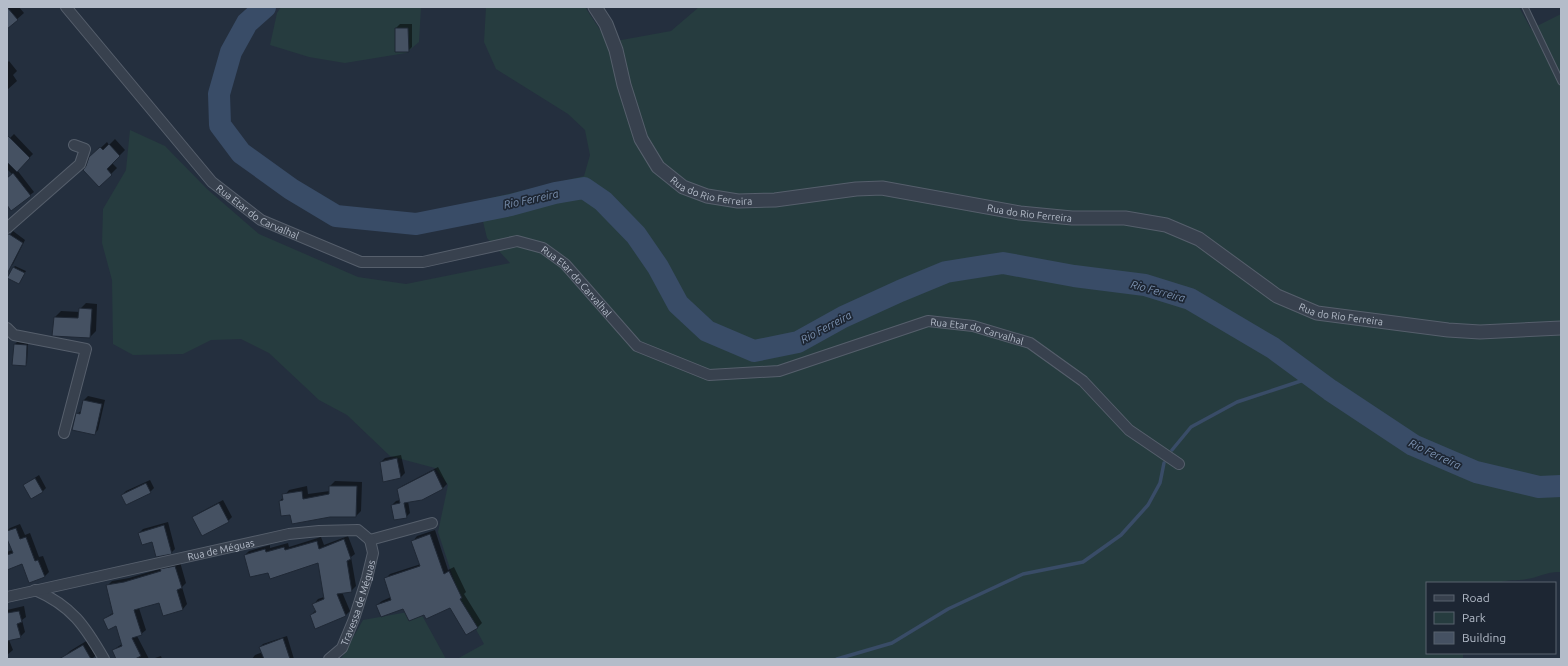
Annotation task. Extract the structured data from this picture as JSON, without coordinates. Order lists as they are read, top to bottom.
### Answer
{
  "streets": {
    "street": [
      "Rua do Rio Ferreira",
      "Rua Etar do Carvalhal",
      "Rua de Méguas",
      "Travessa de Méguas"
    ]
  },
  "crossings": [
    ["Rua de Méguas", "Travessa de Méguas"]
  ],
  "water": ["Rio Ferreira"],
  "legend": ["Road", "Park", "Building"]
}
